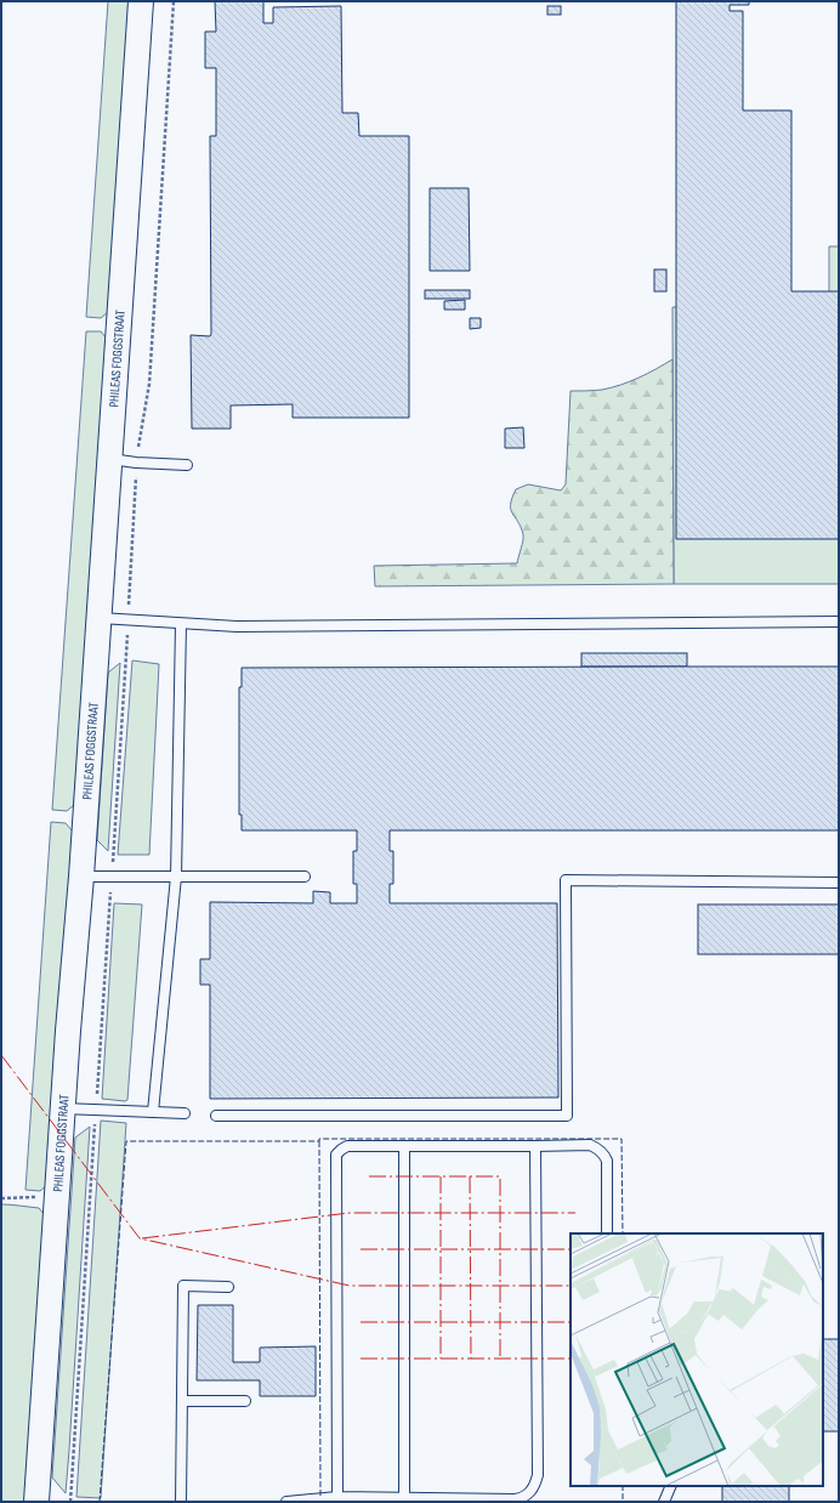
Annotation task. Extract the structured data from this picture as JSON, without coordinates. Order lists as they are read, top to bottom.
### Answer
{
  "streets": {
    "street": ["PHILEAS FOGGSTRAAT"]
  }
}
